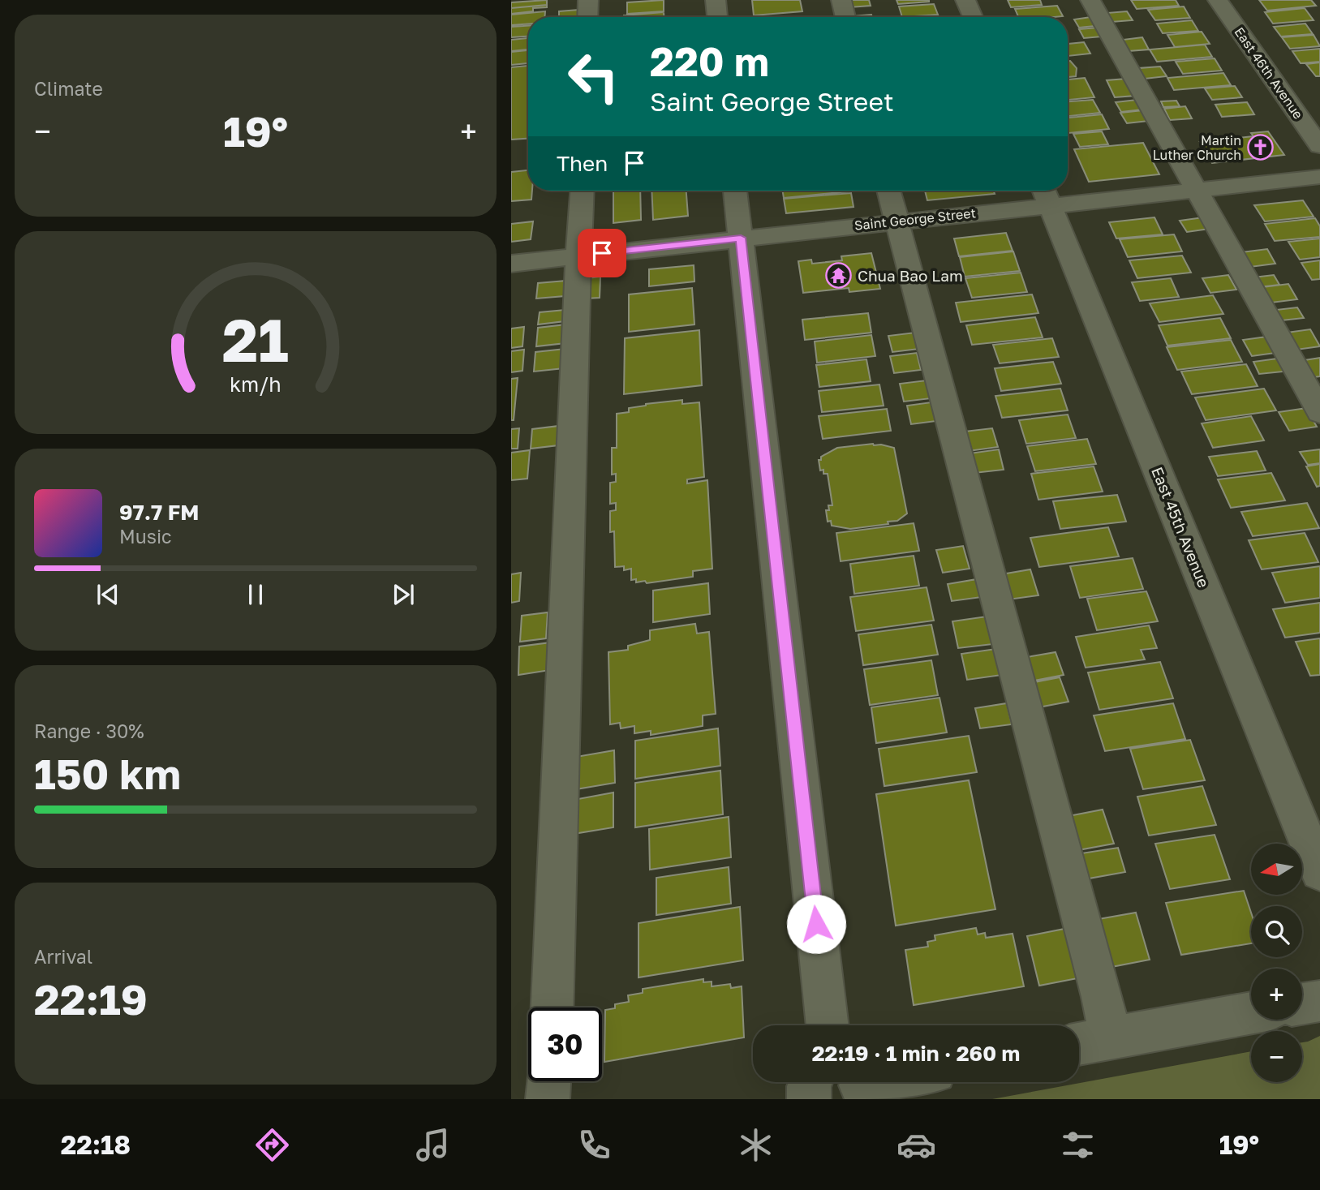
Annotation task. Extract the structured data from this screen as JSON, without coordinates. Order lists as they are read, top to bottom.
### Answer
{
  "streets": {
    "street": ["East 46th Avenue", "Saint George Street", "East 45th Avenue"]
  },
  "crossings": [
    ["Saint George Street", "East 45th Avenue"]
  ],
  "places": {
    "church": ["Martin Luther Church"],
    "temple": ["Chua Bao Lam"]
  },
  "north": "left",
  "page": {
    "tile": [
      "Climate",
      ["Range · 30%", "150 km"],
      ["Arrival", "22:19"]
    ],
    "turn": ["220 m", "Saint George Street"],
    "heat": ["−", "19°", "+"],
    "then": "Then",
    "song": ["97.7 FM", "Music"],
    "map_buttons": ["+", "−"],
    "limit": "30",
    "trip": "22:19 · 1 min · 260 m",
    "tabs": ["22:18", "19°"],
    "gauge": ["21", "km/h"]
  }
}
